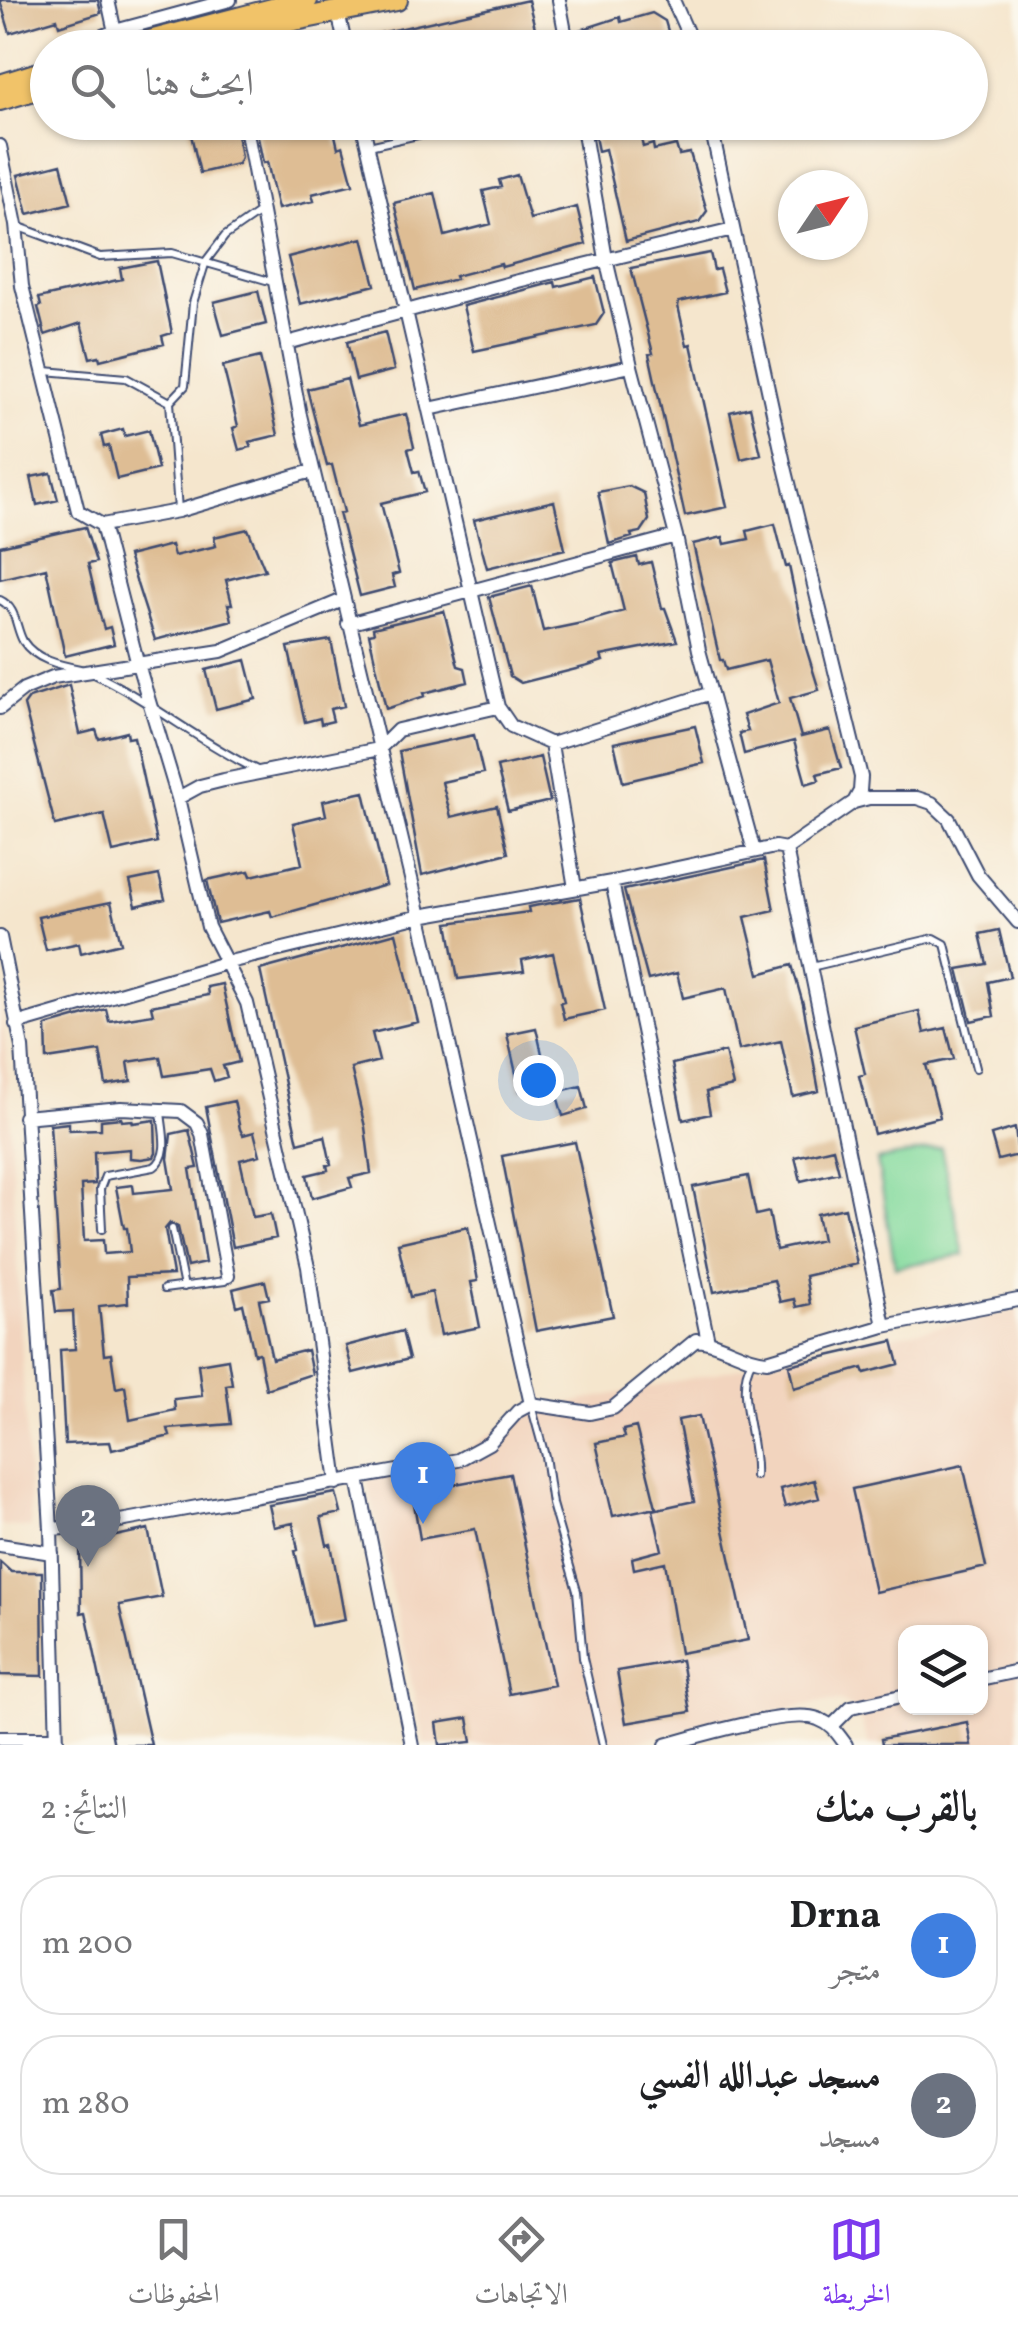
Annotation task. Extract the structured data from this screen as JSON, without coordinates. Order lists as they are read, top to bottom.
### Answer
{
  "north": "top right",
  "page": {
    "search": "ابحث هنا",
    "pins": ["1", "2"],
    "heading": ["بالقرب منك", "النتائج: 2"],
    "list": [
      {
        "mark": "1",
        "name": "Drna",
        "note": "متجر",
        "value": "200 m"
      },
      {
        "mark": "2",
        "name": "مسجد عبدالله الفسي",
        "note": "مسجد",
        "value": "280 m"
      }
    ],
    "nav": ["الخريطة", "الاتجاهات", "المحفوظات"]
  }
}
